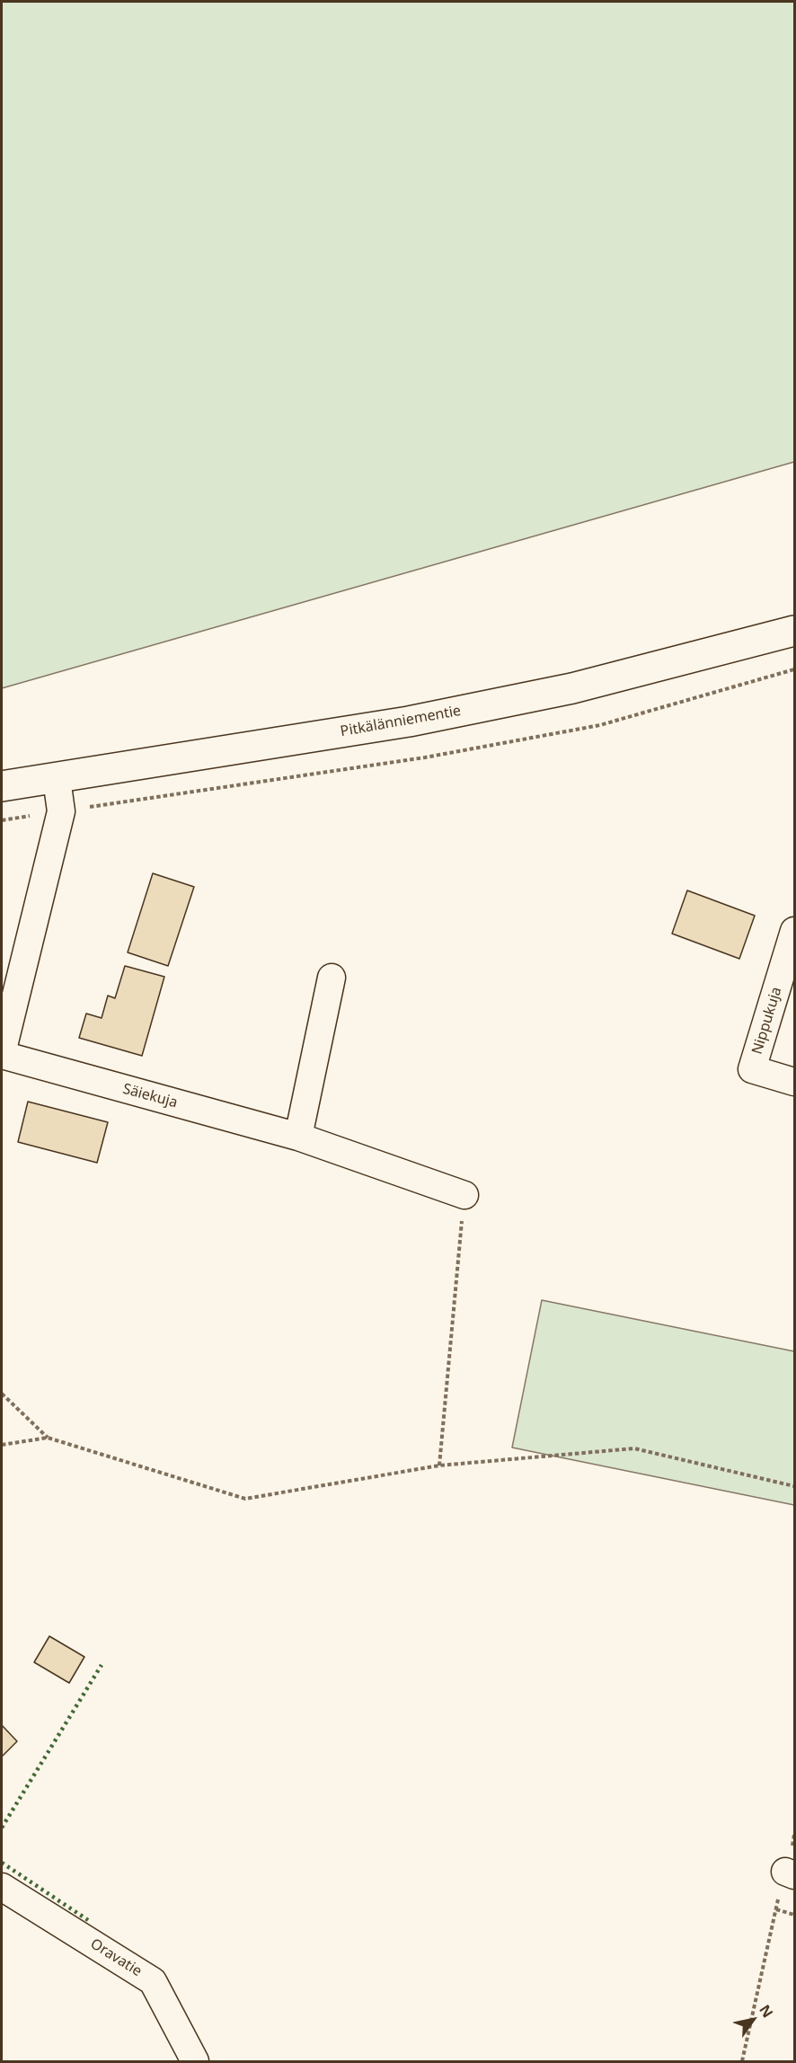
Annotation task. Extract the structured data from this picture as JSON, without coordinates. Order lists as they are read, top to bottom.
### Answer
{
  "streets": {
    "street": [
      "Pitkälänniementie",
      "Nippukuja",
      "Säiekuja",
      "Oravatie"
    ]
  },
  "crossings": [
    ["Pitkälänniementie", "Säiekuja"]
  ],
  "north": "top right"
}
